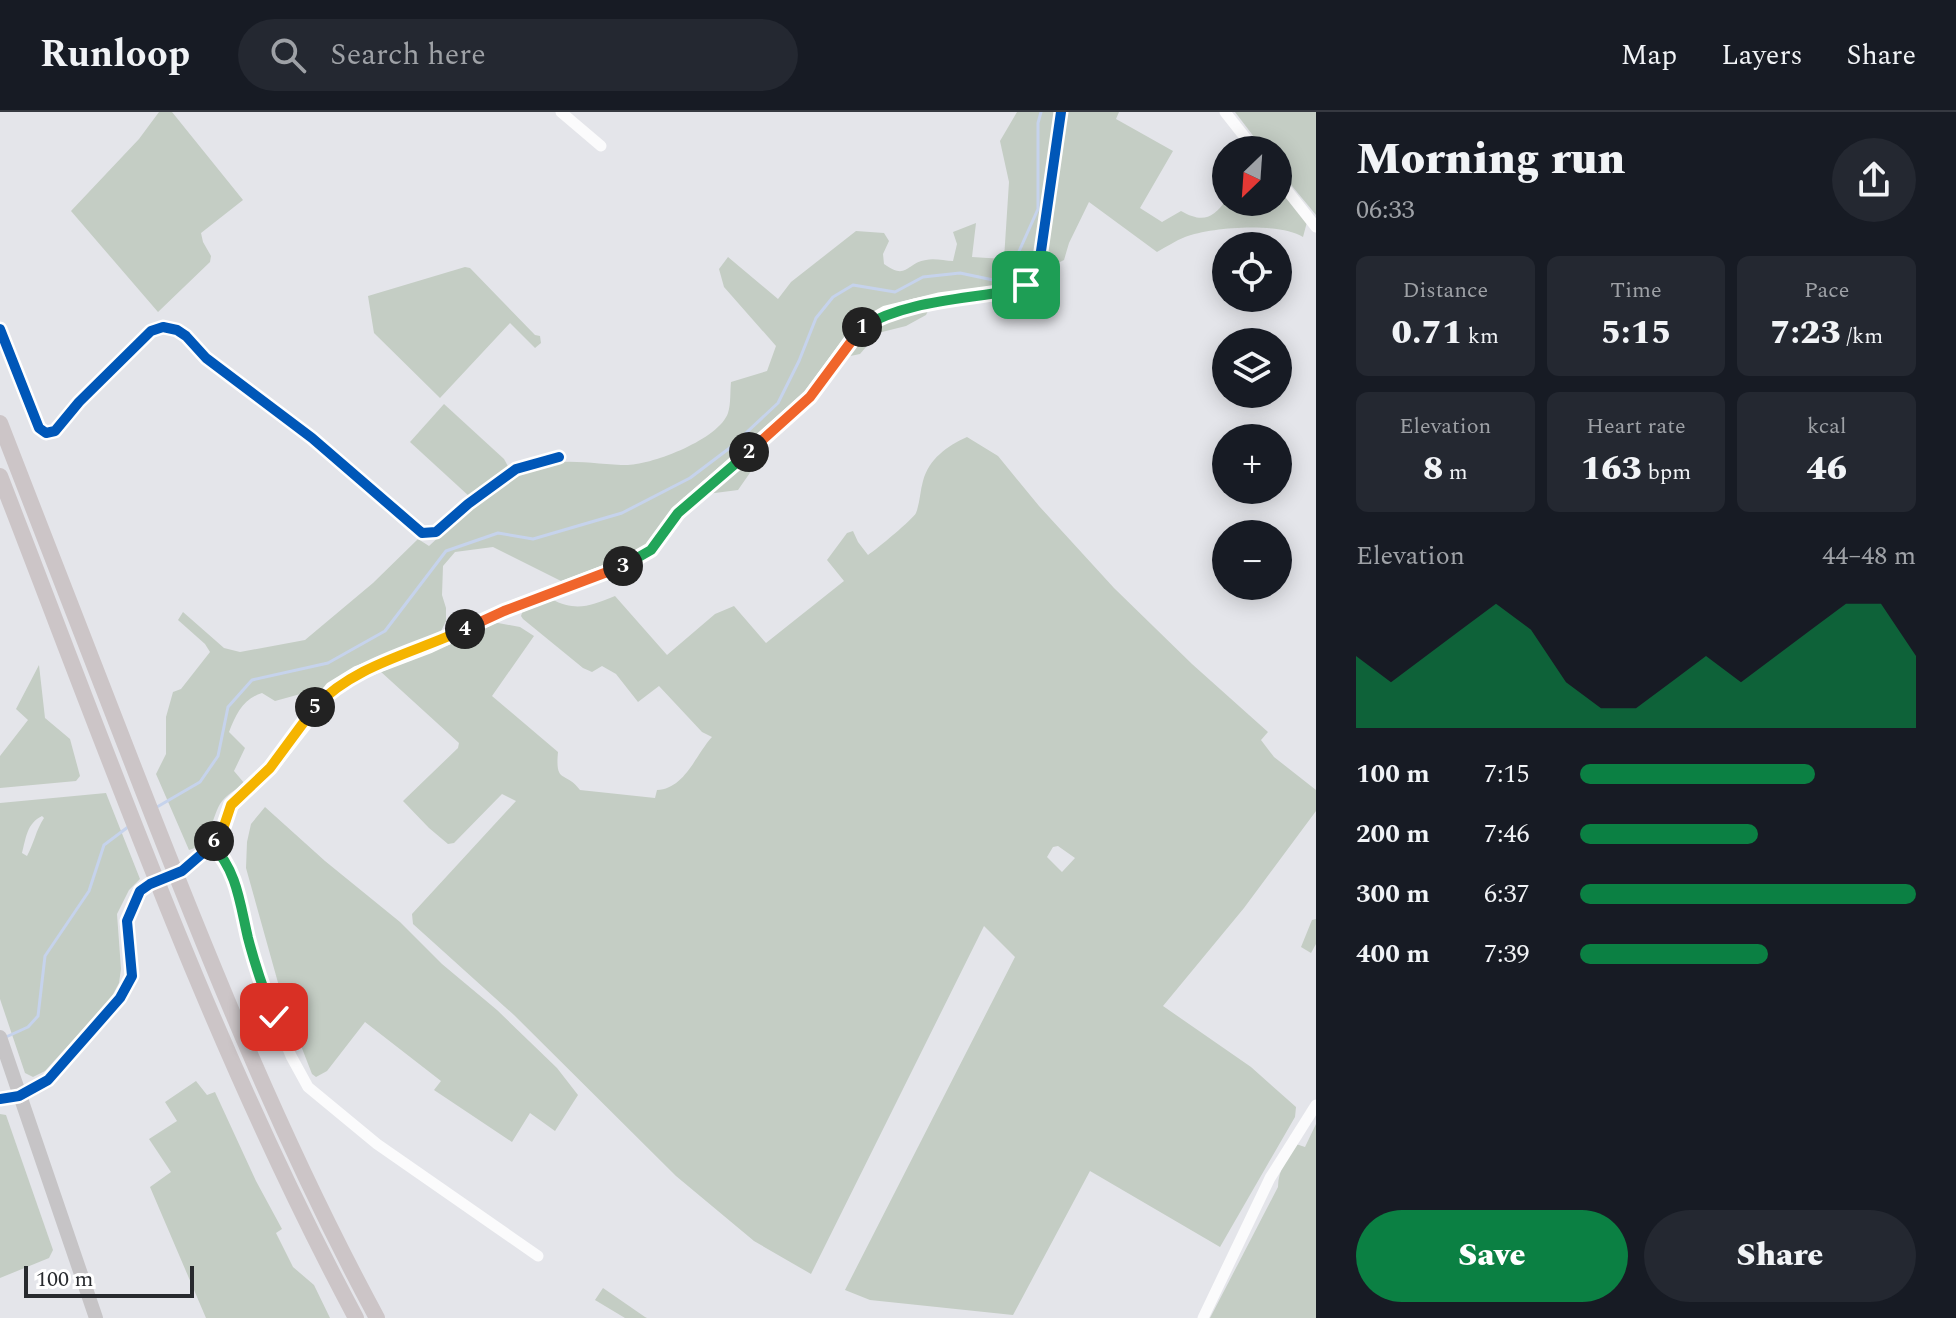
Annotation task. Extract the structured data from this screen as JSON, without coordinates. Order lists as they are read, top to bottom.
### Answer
{
  "scale_bar": "100 m",
  "north": "bottom left",
  "page": {
    "header": "Runloop",
    "search": "Search here",
    "nav": ["Map", "Layers", "Share"],
    "heading": ["Morning run", "06:33"],
    "map_buttons": ["+", "−"],
    "stats": [
      ["Distance", "0.71 km"],
      ["Time", "5:15"],
      ["Pace", "7:23 /km"],
      ["Elevation", "8 m"],
      ["Heart rate", "163 bpm"],
      ["kcal", "46"]
    ],
    "pins": [
      "1",
      "2",
      "3",
      "4",
      "5",
      "6"
    ],
    "chart": ["Elevation", "44–48 m"],
    "list": [
      {
        "name": "100 m",
        "note": "7:15"
      },
      {
        "name": "200 m",
        "note": "7:46"
      },
      {
        "name": "300 m",
        "note": "6:37"
      },
      {
        "name": "400 m",
        "note": "7:39"
      }
    ],
    "buttons": ["Save", "Share"],
    "scale": "100 m"
  }
}
